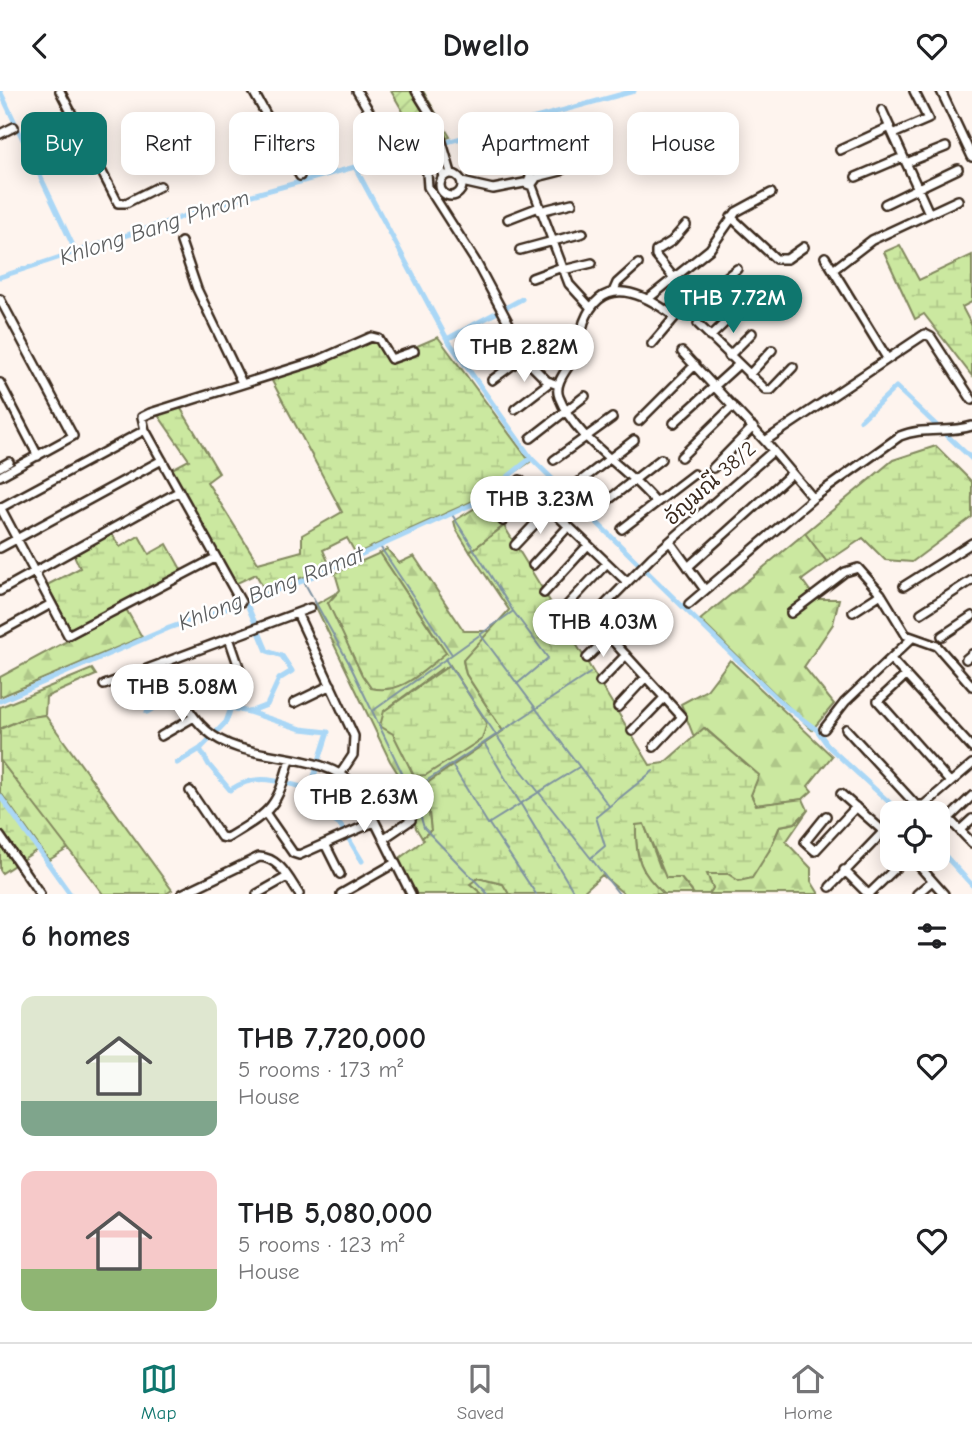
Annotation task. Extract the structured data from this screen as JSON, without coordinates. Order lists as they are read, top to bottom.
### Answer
{
  "streets": {
    "street": ["อัญมณี 38/2"]
  },
  "water": ["Khlong Bang Phrom", "Khlong Bang Ramat"],
  "page": {
    "header": "Dwello",
    "chip": [
      "Buy",
      "Rent",
      "Filters",
      "New",
      "Apartment",
      "House"
    ],
    "price": [
      "THB 7.72M",
      "THB 2.82M",
      "THB 3.23M",
      "THB 4.03M",
      "THB 5.08M",
      "THB 2.63M"
    ],
    "heading": "6 homes",
    "list": [
      {
        "name": "THB 7,720,000",
        "note": "5 rooms · 173 m² · House"
      },
      {
        "name": "THB 5,080,000",
        "note": "5 rooms · 123 m² · House"
      }
    ],
    "tabs": ["Map", "Saved", "Home"]
  }
}
